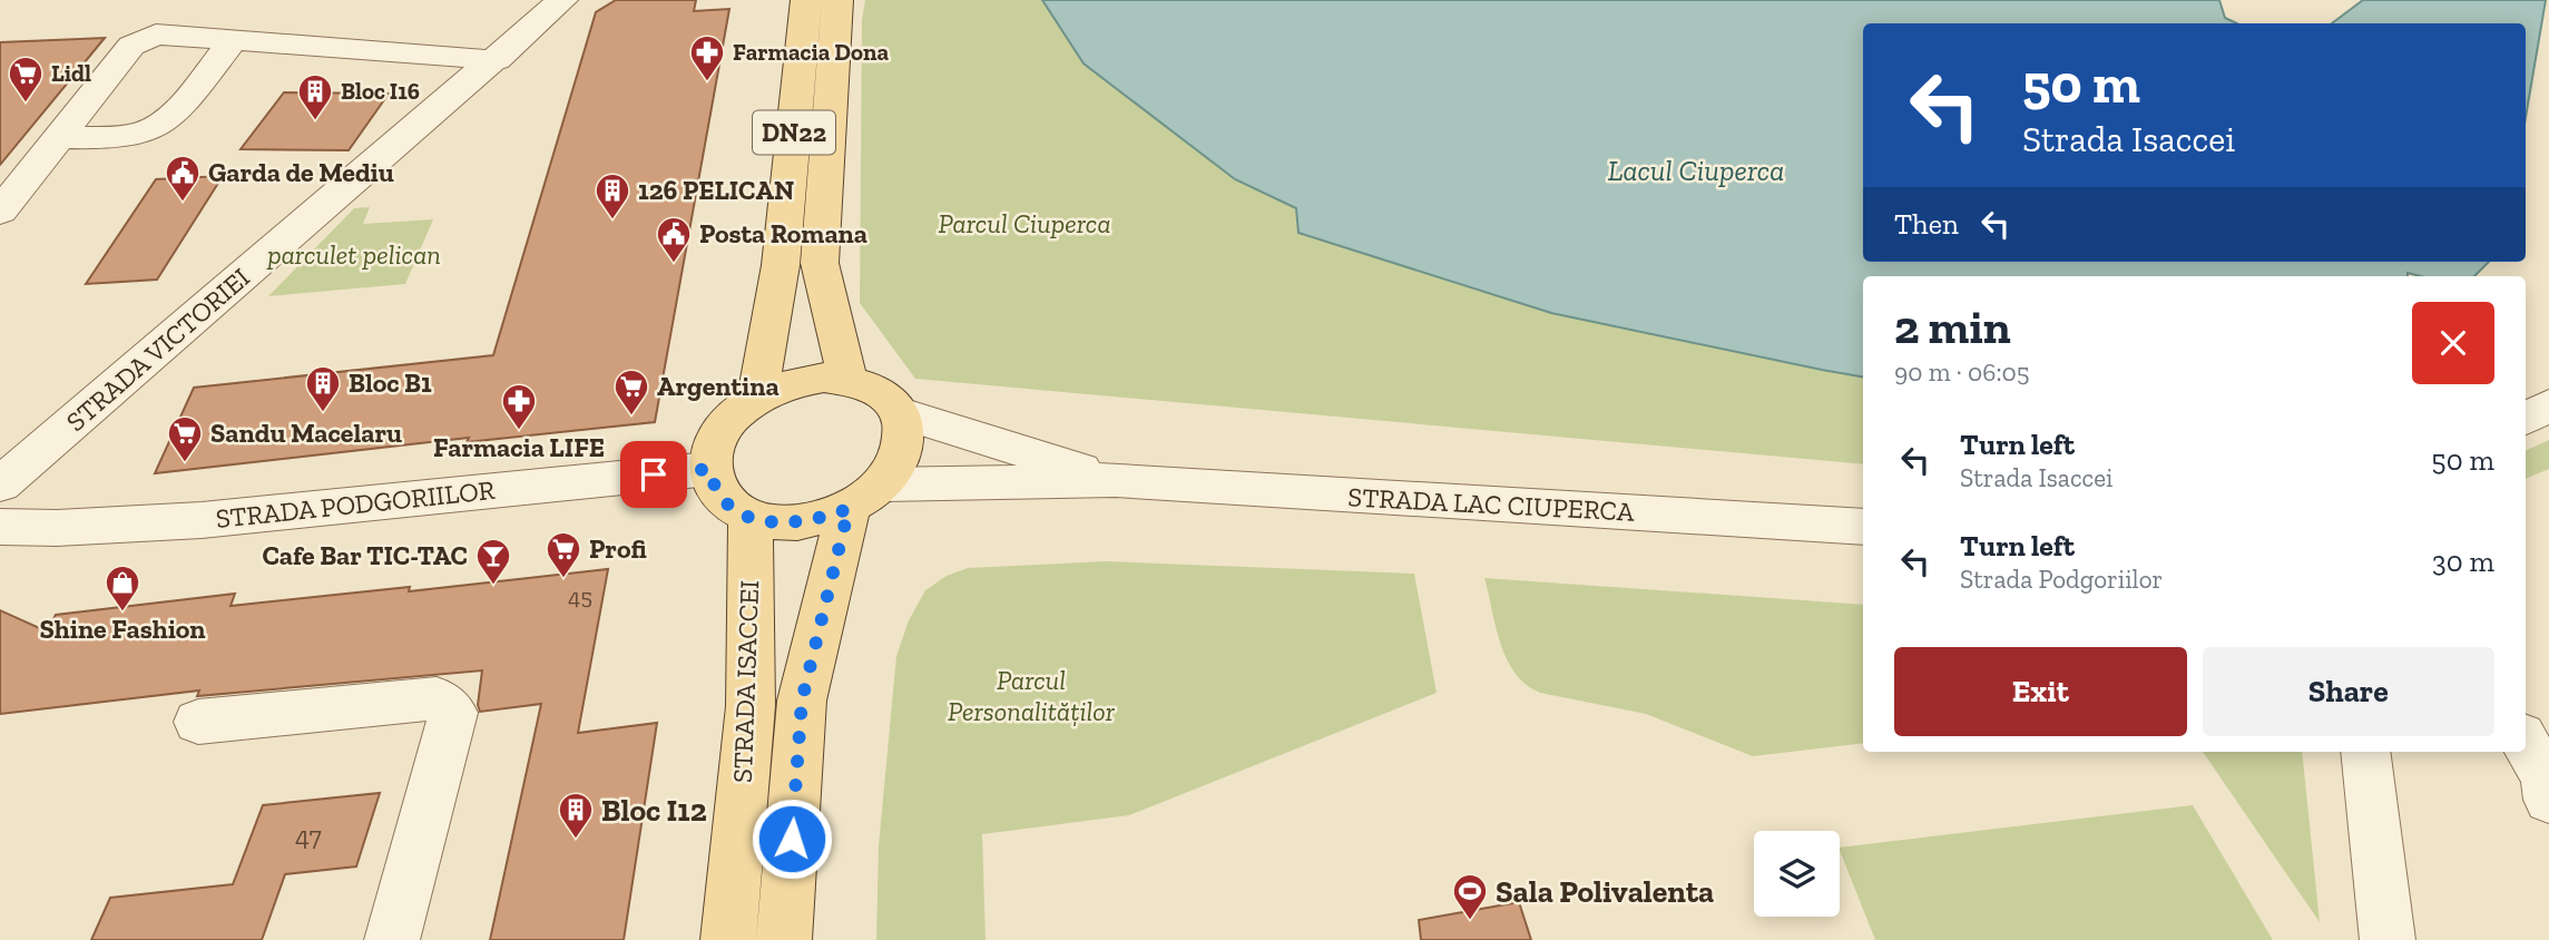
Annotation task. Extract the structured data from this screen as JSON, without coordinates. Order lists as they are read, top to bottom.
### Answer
{
  "streets": {
    "main road": ["DN22", "STRADA ISACCEI"],
    "street": ["STRADA VICTORIEI", "STRADA PODGORIILOR", "STRADA LAC CIUPERCA"]
  },
  "crossings": [
    ["DN22", "STRADA PODGORIILOR"],
    ["DN22", "STRADA LAC CIUPERCA"],
    ["DN22", "STRADA ISACCEI"],
    ["STRADA PODGORIILOR", "STRADA LAC CIUPERCA"],
    ["STRADA PODGORIILOR", "STRADA ISACCEI"],
    ["STRADA LAC CIUPERCA", "STRADA ISACCEI"]
  ],
  "water": ["Lacul Ciuperca"],
  "parks": ["Parcul Ciuperca", "parculet pelican", "Parcul Personalităților"],
  "places": {
    "pharmacy": ["Farmacia Dona", "Farmacia LIFE"],
    "supermarket": [
      "Lidl",
      "Argentina",
      "Sandu Macelaru",
      "Profi"
    ],
    "building": [
      "Bloc I16",
      "126 PELICAN",
      "Bloc B1",
      "Bloc I12"
    ],
    "public building": ["Garda de Mediu", "Posta Romana"],
    "bar": ["Cafe Bar TIC-TAC"],
    "shop": ["Shine Fashion"],
    "sports": ["Sala Polivalenta"]
  },
  "house_numbers": ["45", "47"],
  "page": {
    "turn": ["50 m", "Strada Isaccei"],
    "then": "Then",
    "heading": ["2 min", "90 m · 06:05"],
    "list": [
      {
        "name": "Turn left",
        "note": "Strada Isaccei",
        "value": "50 m"
      },
      {
        "name": "Turn left",
        "note": "Strada Podgoriilor",
        "value": "30 m"
      }
    ],
    "buttons": ["Exit", "Share"]
  }
}
